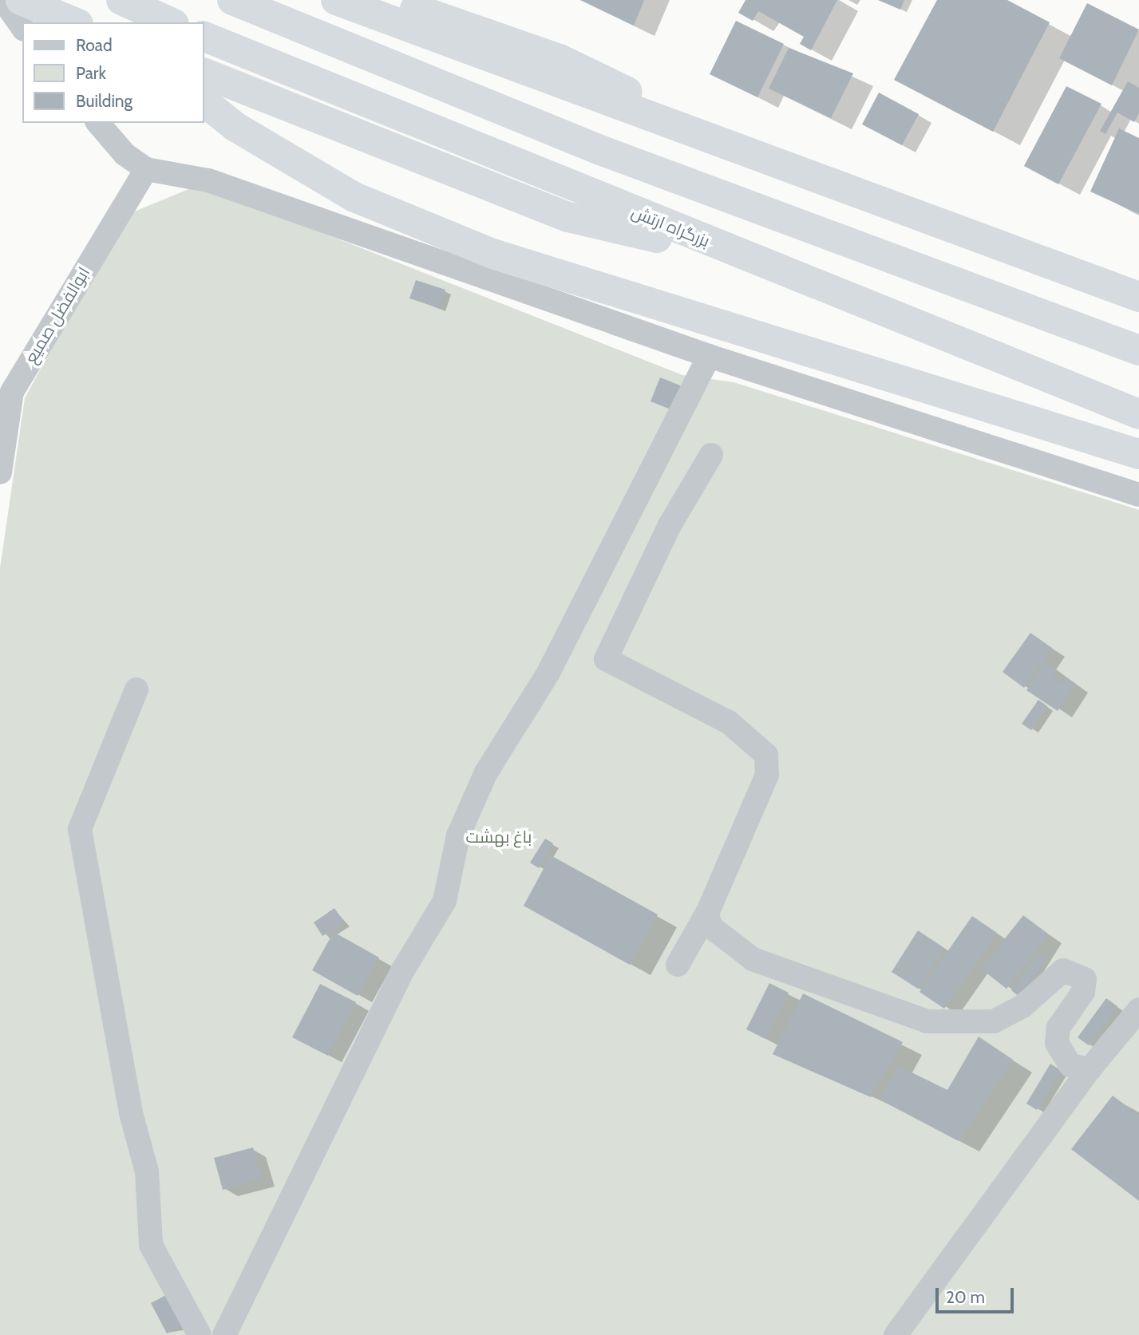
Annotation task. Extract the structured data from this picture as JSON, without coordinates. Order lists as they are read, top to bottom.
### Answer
{
  "streets": {
    "highway": ["بزرگراه ارتش"],
    "street": ["ابوالفضل صمیع"]
  },
  "parks": ["باغ بهشت"],
  "legend": ["Road", "Park", "Building"],
  "scale_bar": "20 m"
}
